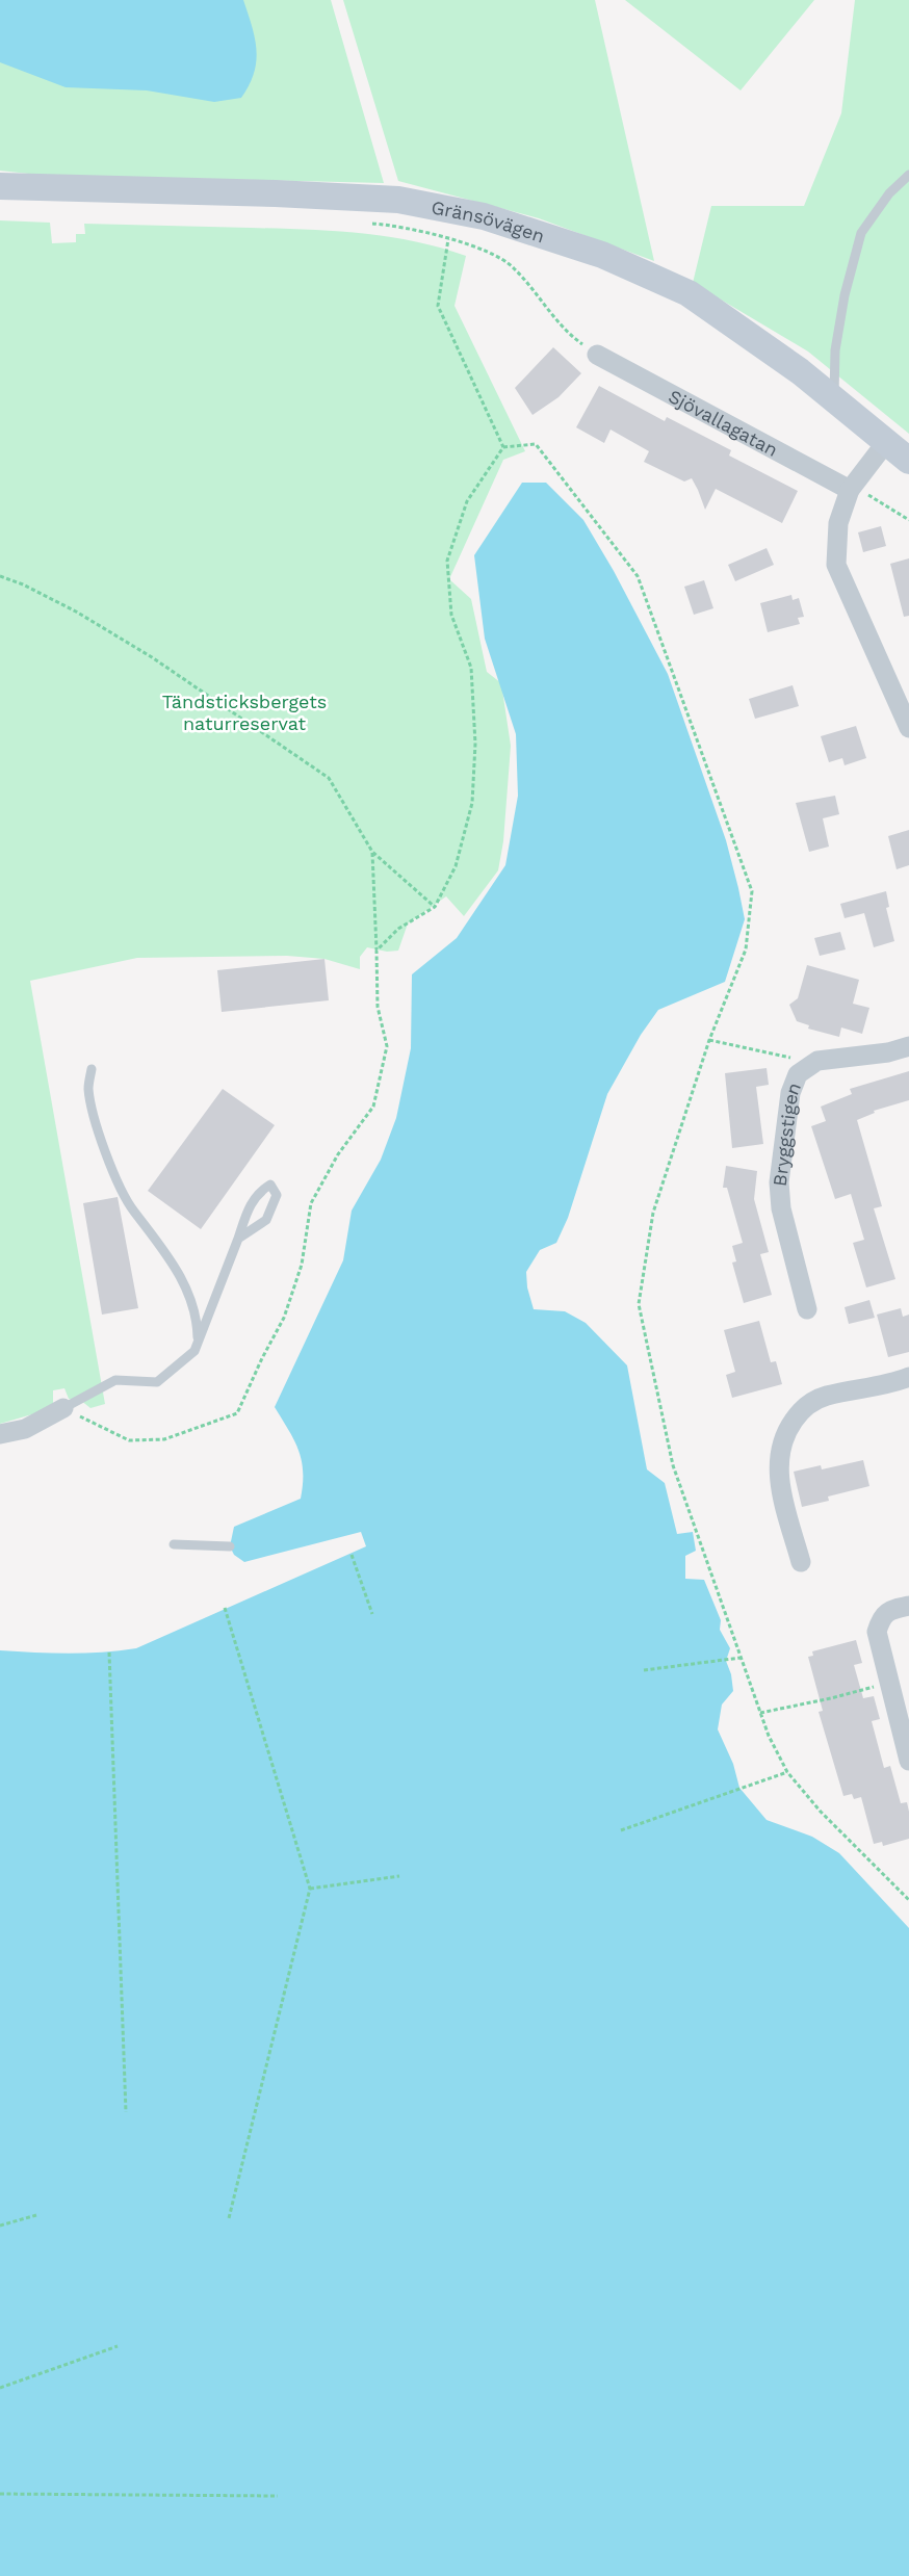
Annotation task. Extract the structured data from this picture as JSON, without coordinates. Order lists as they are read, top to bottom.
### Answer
{
  "streets": {
    "street": ["Gränsövägen", "Sjövallagatan", "Bryggstigen"]
  },
  "parks": ["Tändsticksbergets naturreservat"]
}
